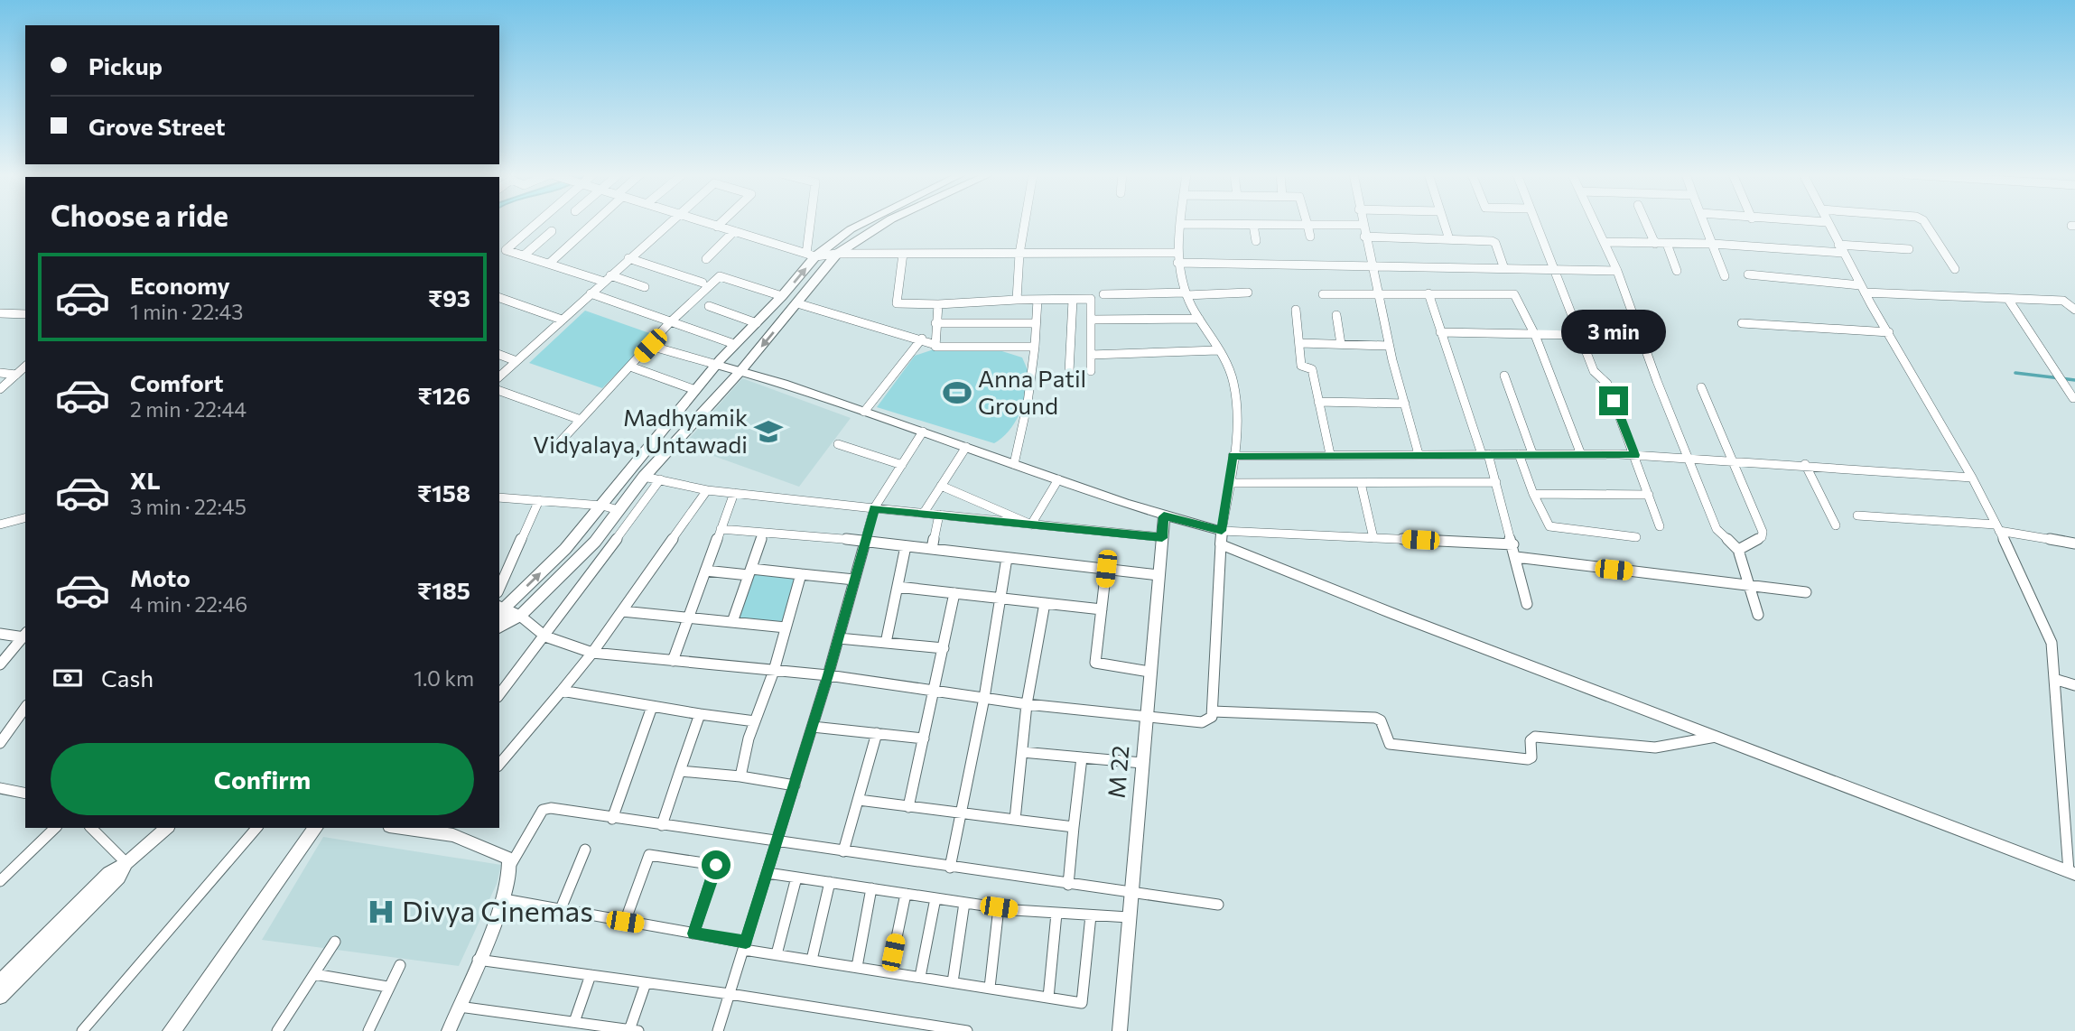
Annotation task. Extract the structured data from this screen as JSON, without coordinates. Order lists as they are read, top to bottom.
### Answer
{
  "streets": {
    "street": ["M 22"]
  },
  "places": {
    "sports": ["Anna Patil Ground"],
    "school or university": ["Madhyamik Vidyalaya, Untawadi"],
    "hospital": ["Divya Cinemas"]
  },
  "page": {
    "banner": ["Pickup", "Grove Street"],
    "heading": "Choose a ride",
    "list": [
      {
        "name": "Economy",
        "note": "1 min · 22:43",
        "value": "₹93"
      },
      {
        "name": "Comfort",
        "note": "2 min · 22:44",
        "value": "₹126"
      },
      {
        "name": "XL",
        "note": "3 min · 22:45",
        "value": "₹158"
      },
      {
        "name": "Moto",
        "note": "4 min · 22:46",
        "value": "₹185"
      }
    ],
    "bubble": "3 min",
    "pay": ["Cash", "1.0 km"],
    "buttons": "Confirm"
  }
}
